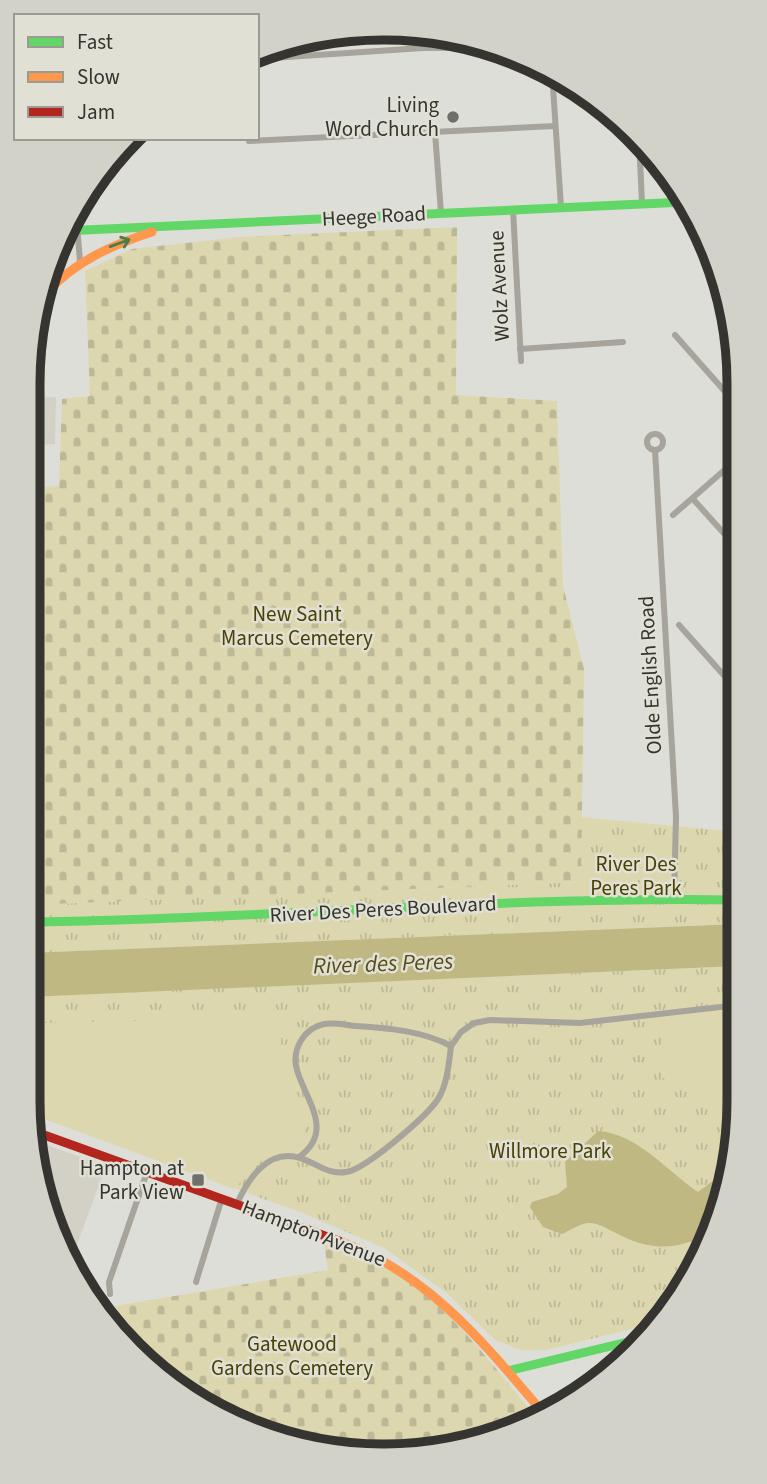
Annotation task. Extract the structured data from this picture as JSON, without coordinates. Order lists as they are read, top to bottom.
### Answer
{
  "streets": {
    "main road": ["Heege Road", "River Des Peres Boulevard", "Hampton Avenue"],
    "street": ["Wolz Avenue", "Olde English Road"]
  },
  "crossings": [
    ["Heege Road", "Wolz Avenue"],
    ["Olde English Road", "River Des Peres Boulevard"]
  ],
  "water": ["River des Peres"],
  "parks": [
    "New Saint Marcus Cemetery",
    "River Des Peres Park",
    "Willmore Park",
    "Gatewood Gardens Cemetery"
  ],
  "places": {
    "other": ["Living Word Church"],
    "transit": ["Hampton at Park View"]
  },
  "legend": ["Fast", "Slow", "Jam"]
}
